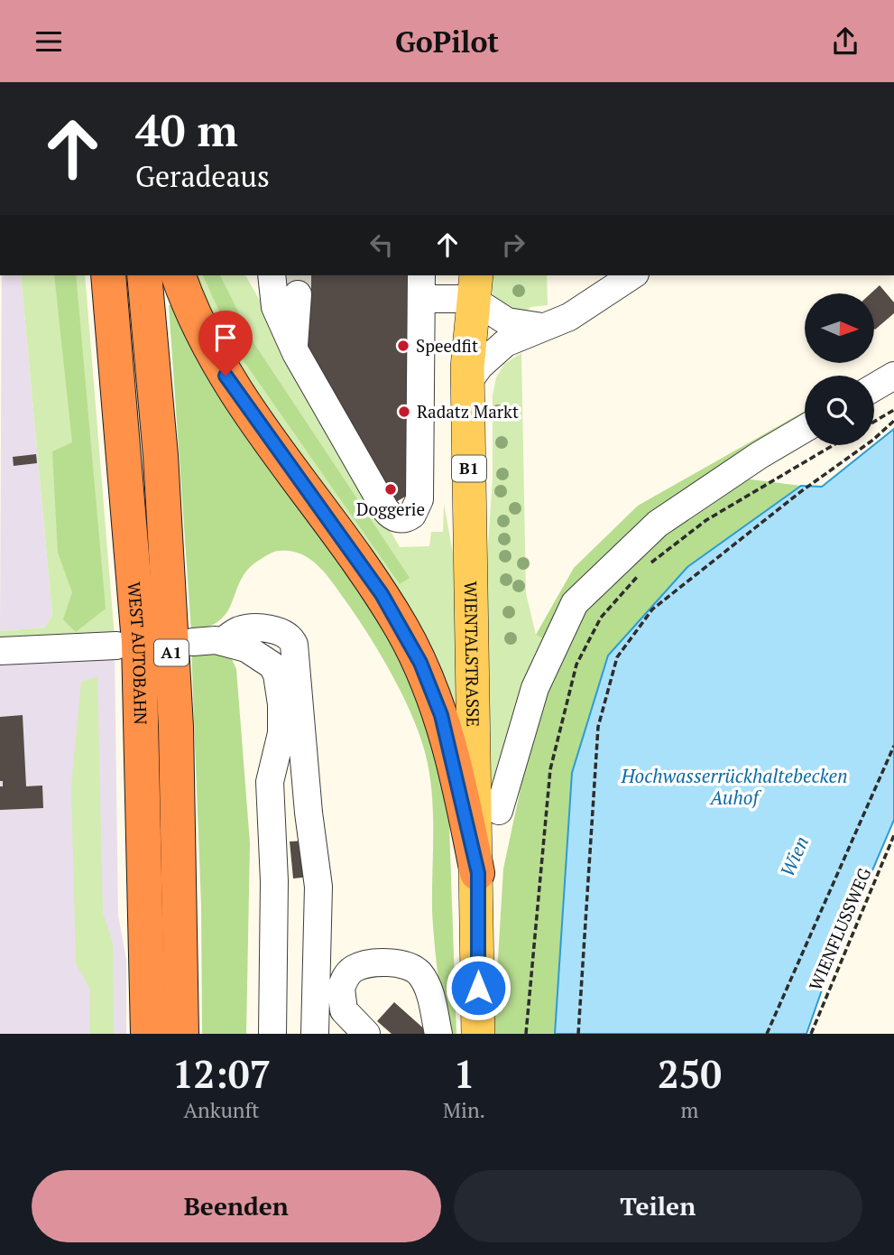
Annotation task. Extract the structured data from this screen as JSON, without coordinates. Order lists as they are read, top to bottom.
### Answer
{
  "streets": {
    "highway": ["WEST AUTOBAHN", "A1"],
    "main road": ["B1", "WIENTALSTRASSE"],
    "path": ["WIENFLUSSWEG"]
  },
  "water": ["Hochwasserrückhaltebecken Auhof", "Wien"],
  "places": ["Speedfit", "Radatz Markt", "Doggerie"],
  "north": "right",
  "page": {
    "header": "GoPilot",
    "turn": ["40 m", "Geradeaus"],
    "eta": [
      "12:07",
      "Ankunft",
      "1",
      "Min.",
      "250",
      "m"
    ],
    "buttons": ["Beenden", "Teilen"]
  }
}
